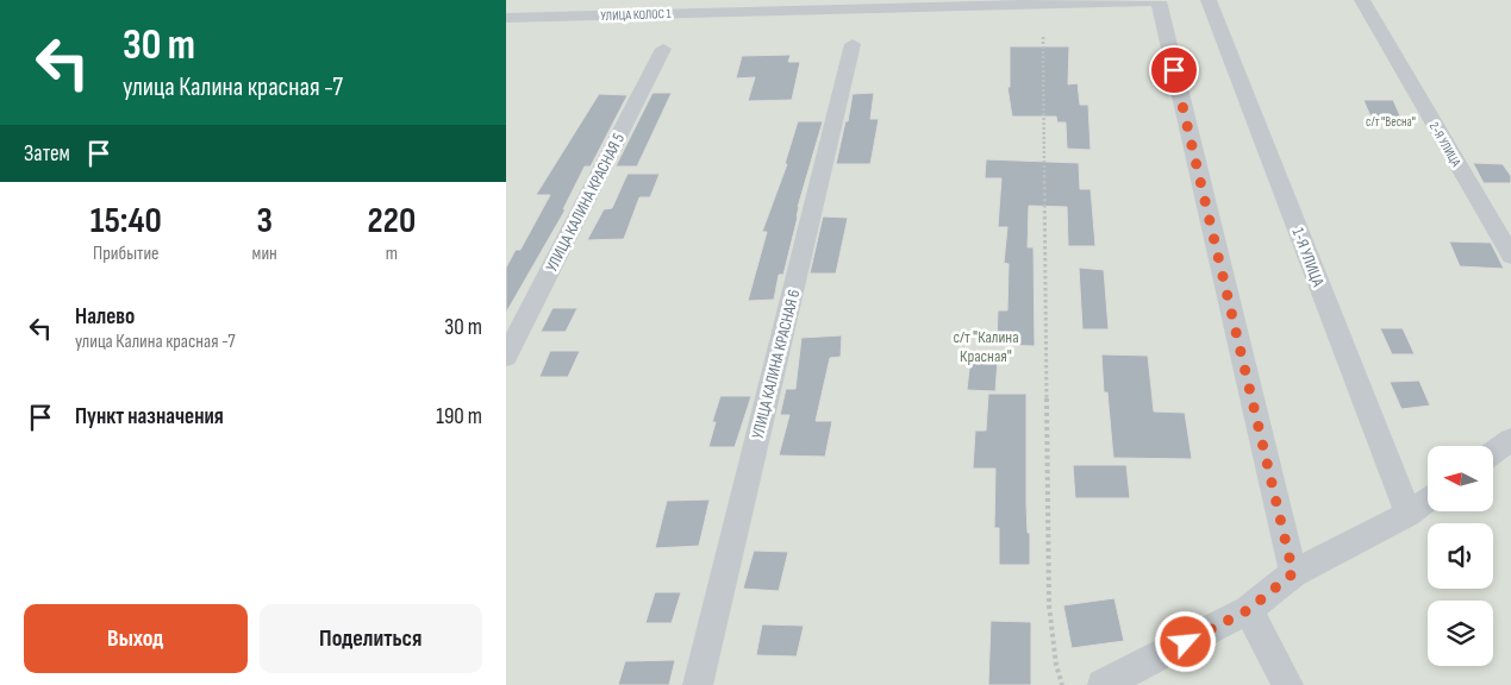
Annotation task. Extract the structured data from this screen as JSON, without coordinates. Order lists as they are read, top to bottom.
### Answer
{
  "streets": {
    "street": [
      "УЛИЦА КОЛОС 1",
      "2-Я УЛИЦА",
      "УЛИЦА КАЛИНА КРАСНАЯ 5",
      "1-Я УЛИЦА",
      "УЛИЦА КАЛИНА КРАСНАЯ 6"
    ]
  },
  "parks": ["с/т \"Весна\"", "с/т \"Калина Красная\""],
  "north": "left",
  "page": {
    "turn": ["30 m", "улица Калина красная -7"],
    "then": "Затем",
    "eta": [
      "15:40",
      "Прибытие",
      "3",
      "мин",
      "220",
      "m"
    ],
    "list": [
      {
        "name": "Налево",
        "note": "улица Калина красная -7",
        "value": "30 m"
      },
      {
        "name": "Пункт назначения",
        "value": "190 m"
      }
    ],
    "buttons": ["Выход", "Поделиться"]
  }
}
